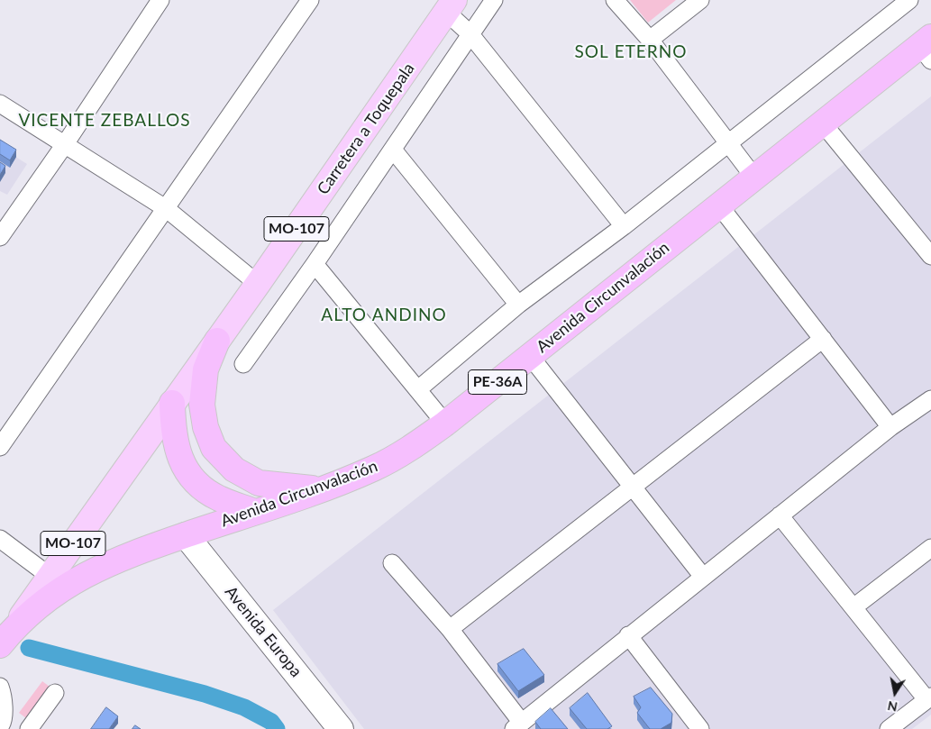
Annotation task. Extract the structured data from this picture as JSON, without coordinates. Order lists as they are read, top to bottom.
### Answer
{
  "streets": {
    "highway": ["Avenida Circunvalación", "PE-36A"],
    "main road": ["Carretera a Toquepala", "MO-107", "Avenida Europa"]
  },
  "crossings": [
    ["Carretera a Toquepala", "Avenida Circunvalación"],
    ["Avenida Circunvalación", "Avenida Europa"]
  ],
  "districts": ["SOL ETERNO", "VICENTE ZEBALLOS", "ALTO ANDINO"],
  "north": "bottom"
}
